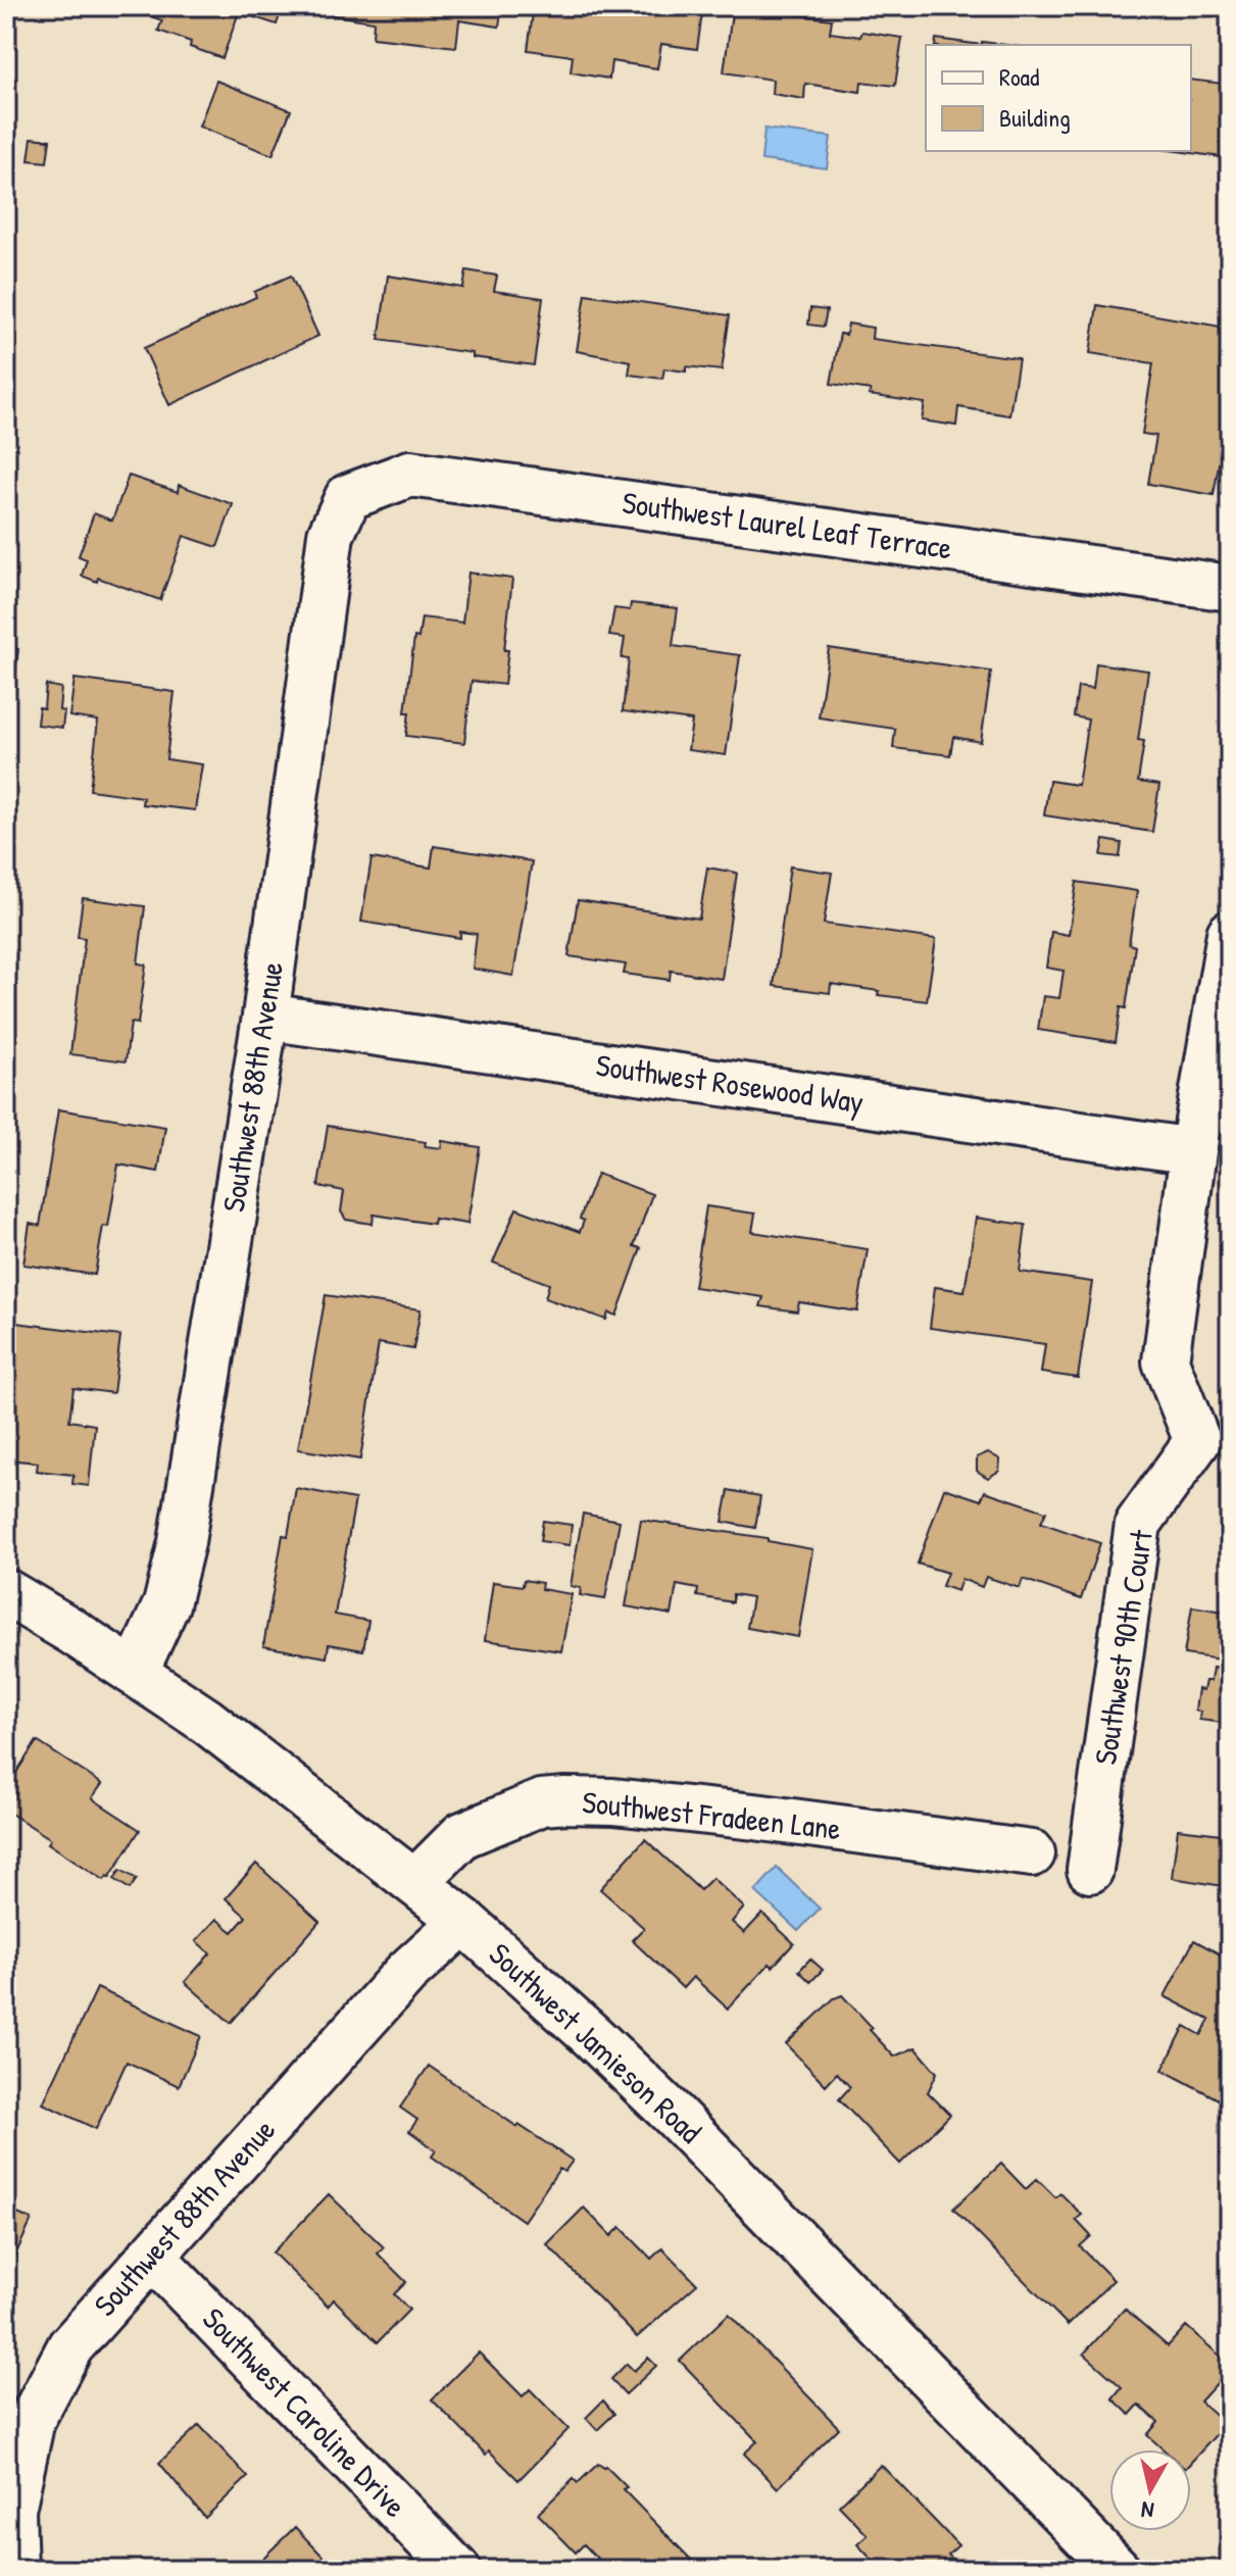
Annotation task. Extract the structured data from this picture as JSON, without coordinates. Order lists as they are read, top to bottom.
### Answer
{
  "streets": {
    "street": [
      "Southwest Laurel Leaf Terrace",
      "Southwest Rosewood Way",
      "Southwest 88th Avenue",
      "Southwest 90th Court",
      "Southwest Fradeen Lane",
      "Southwest Jamieson Road",
      "Southwest Caroline Drive"
    ]
  },
  "crossings": [
    ["Southwest Laurel Leaf Terrace", "Southwest 88th Avenue"],
    ["Southwest Rosewood Way", "Southwest 88th Avenue"],
    ["Southwest Rosewood Way", "Southwest 90th Court"],
    ["Southwest 88th Avenue", "Southwest Jamieson Road"],
    ["Southwest 88th Avenue", "Southwest Caroline Drive"],
    ["Southwest Fradeen Lane", "Southwest Jamieson Road"]
  ],
  "legend": ["Road", "Building"],
  "north": "bottom"
}
